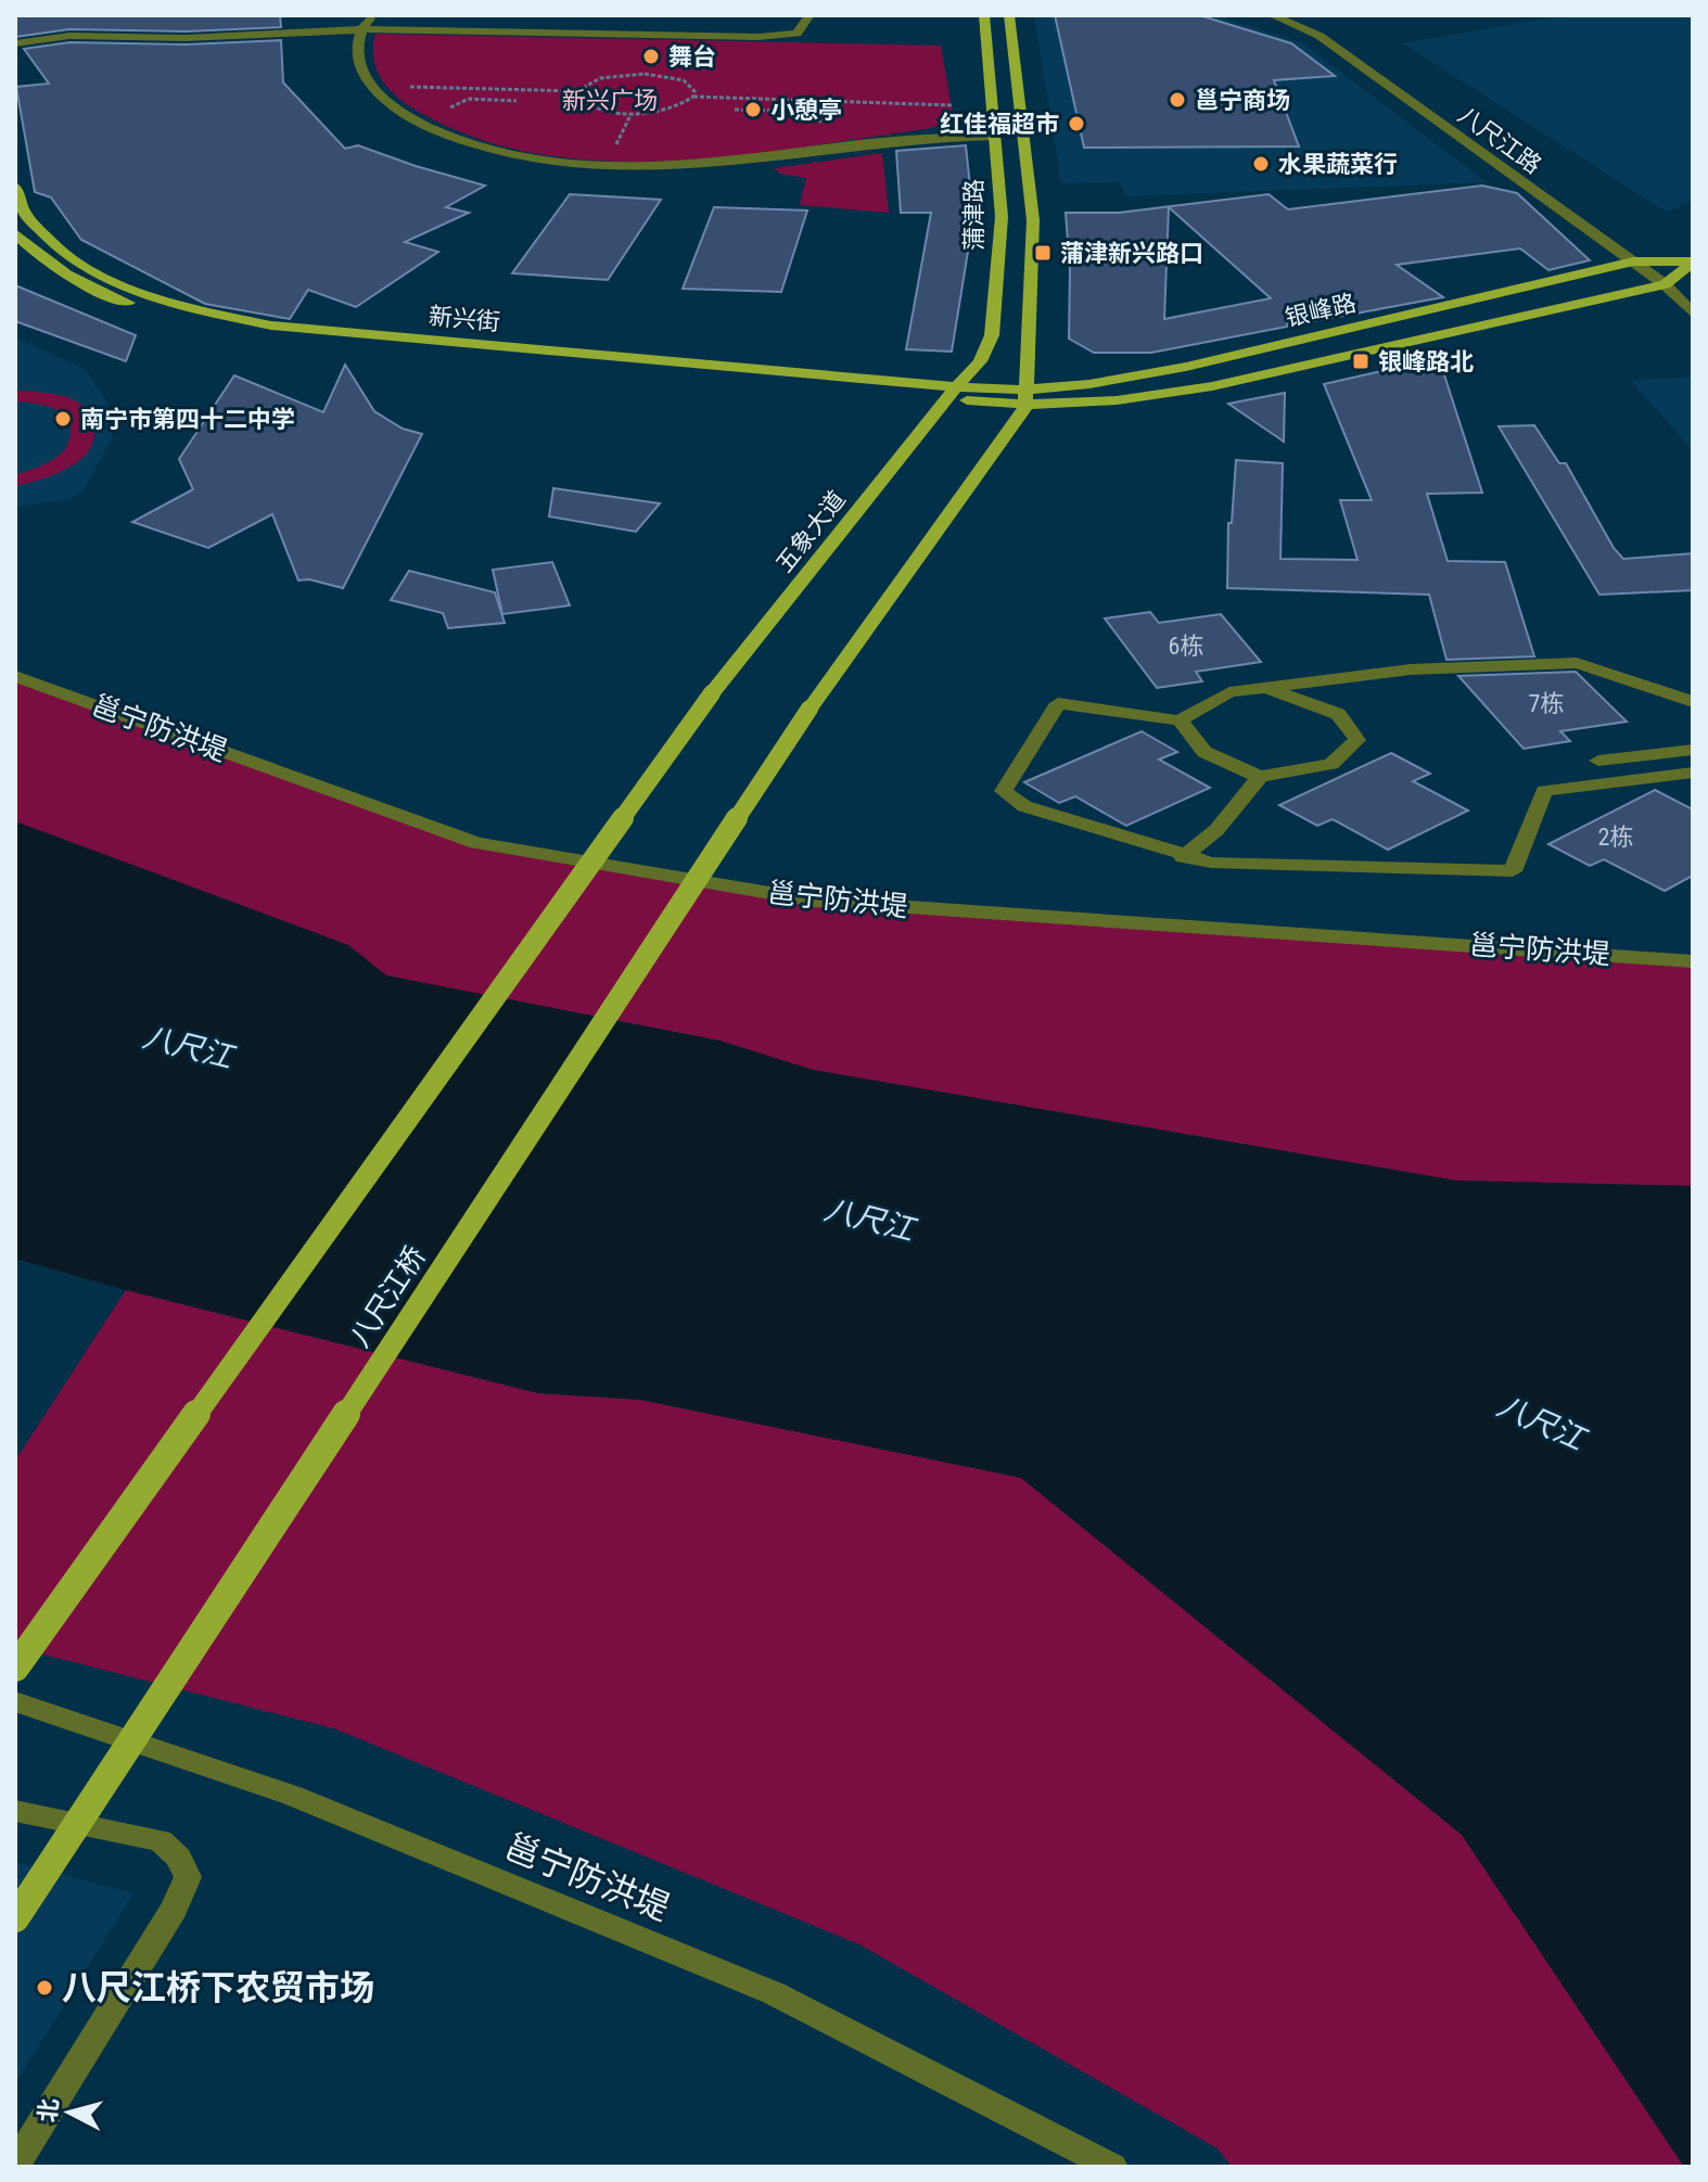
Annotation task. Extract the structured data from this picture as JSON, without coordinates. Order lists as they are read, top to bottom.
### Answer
{
  "streets": {
    "main road": [
      "蒲津路",
      "银峰路",
      "新兴街",
      "五象大道",
      "八尺江桥"
    ],
    "street": ["八尺江路", "邕宁防洪堤"]
  },
  "crossings": [
    ["八尺江路", "银峰路"],
    ["蒲津路", "银峰路"],
    ["蒲津路", "新兴街"],
    ["蒲津路", "五象大道"],
    ["蒲津路", "八尺江桥"],
    ["银峰路", "八尺江桥"],
    ["新兴街", "五象大道"]
  ],
  "water": ["八尺江"],
  "parks": ["新兴广场"],
  "places": {
    "other": [
      "舞台",
      "邕宁商场",
      "小憩亭",
      "红佳福超市",
      "水果蔬菜行",
      "南宁市第四十二中学",
      "八尺江桥下农贸市场"
    ],
    "transit": ["蒲津新兴路口", "银峰路北"]
  },
  "house_numbers": ["6栋", "7栋", "2栋"],
  "north": "left"
}
